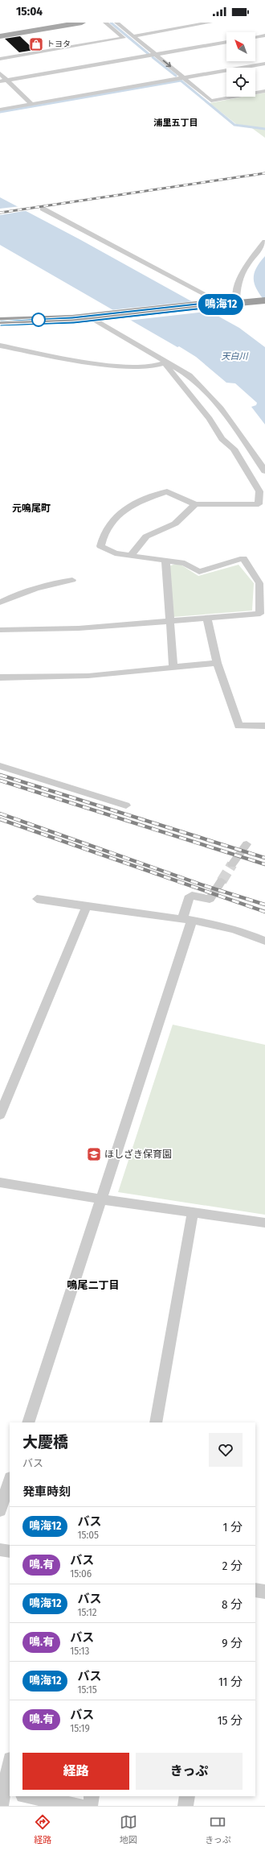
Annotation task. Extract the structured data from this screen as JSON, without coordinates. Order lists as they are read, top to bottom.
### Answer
{
  "districts": ["浦里五丁目", "元鳴尾町", "鳴尾二丁目"],
  "water": ["天白川"],
  "places": {
    "shop": ["トヨタ"],
    "school or university": ["ほしざき保育園"]
  },
  "lines": ["bus line 鳴海12"],
  "north": "top left",
  "page": {
    "status": "15:04",
    "on_map": "鳴海12",
    "heading": [
      ["大慶橋", "バス"],
      "発車時刻"
    ],
    "list": [
      {
        "mark": "鳴海12",
        "name": "バス",
        "note": "15:05",
        "value": "1 分"
      },
      {
        "mark": "鳴.有",
        "name": "バス",
        "note": "15:06",
        "value": "2 分"
      },
      {
        "mark": "鳴海12",
        "name": "バス",
        "note": "15:12",
        "value": "8 分"
      },
      {
        "mark": "鳴.有",
        "name": "バス",
        "note": "15:13",
        "value": "9 分"
      },
      {
        "mark": "鳴海12",
        "name": "バス",
        "note": "15:15",
        "value": "11 分"
      },
      {
        "mark": "鳴.有",
        "name": "バス",
        "note": "15:19",
        "value": "15 分"
      }
    ],
    "buttons": ["経路", "きっぷ"],
    "tabs": ["経路", "地図", "きっぷ"]
  }
}
